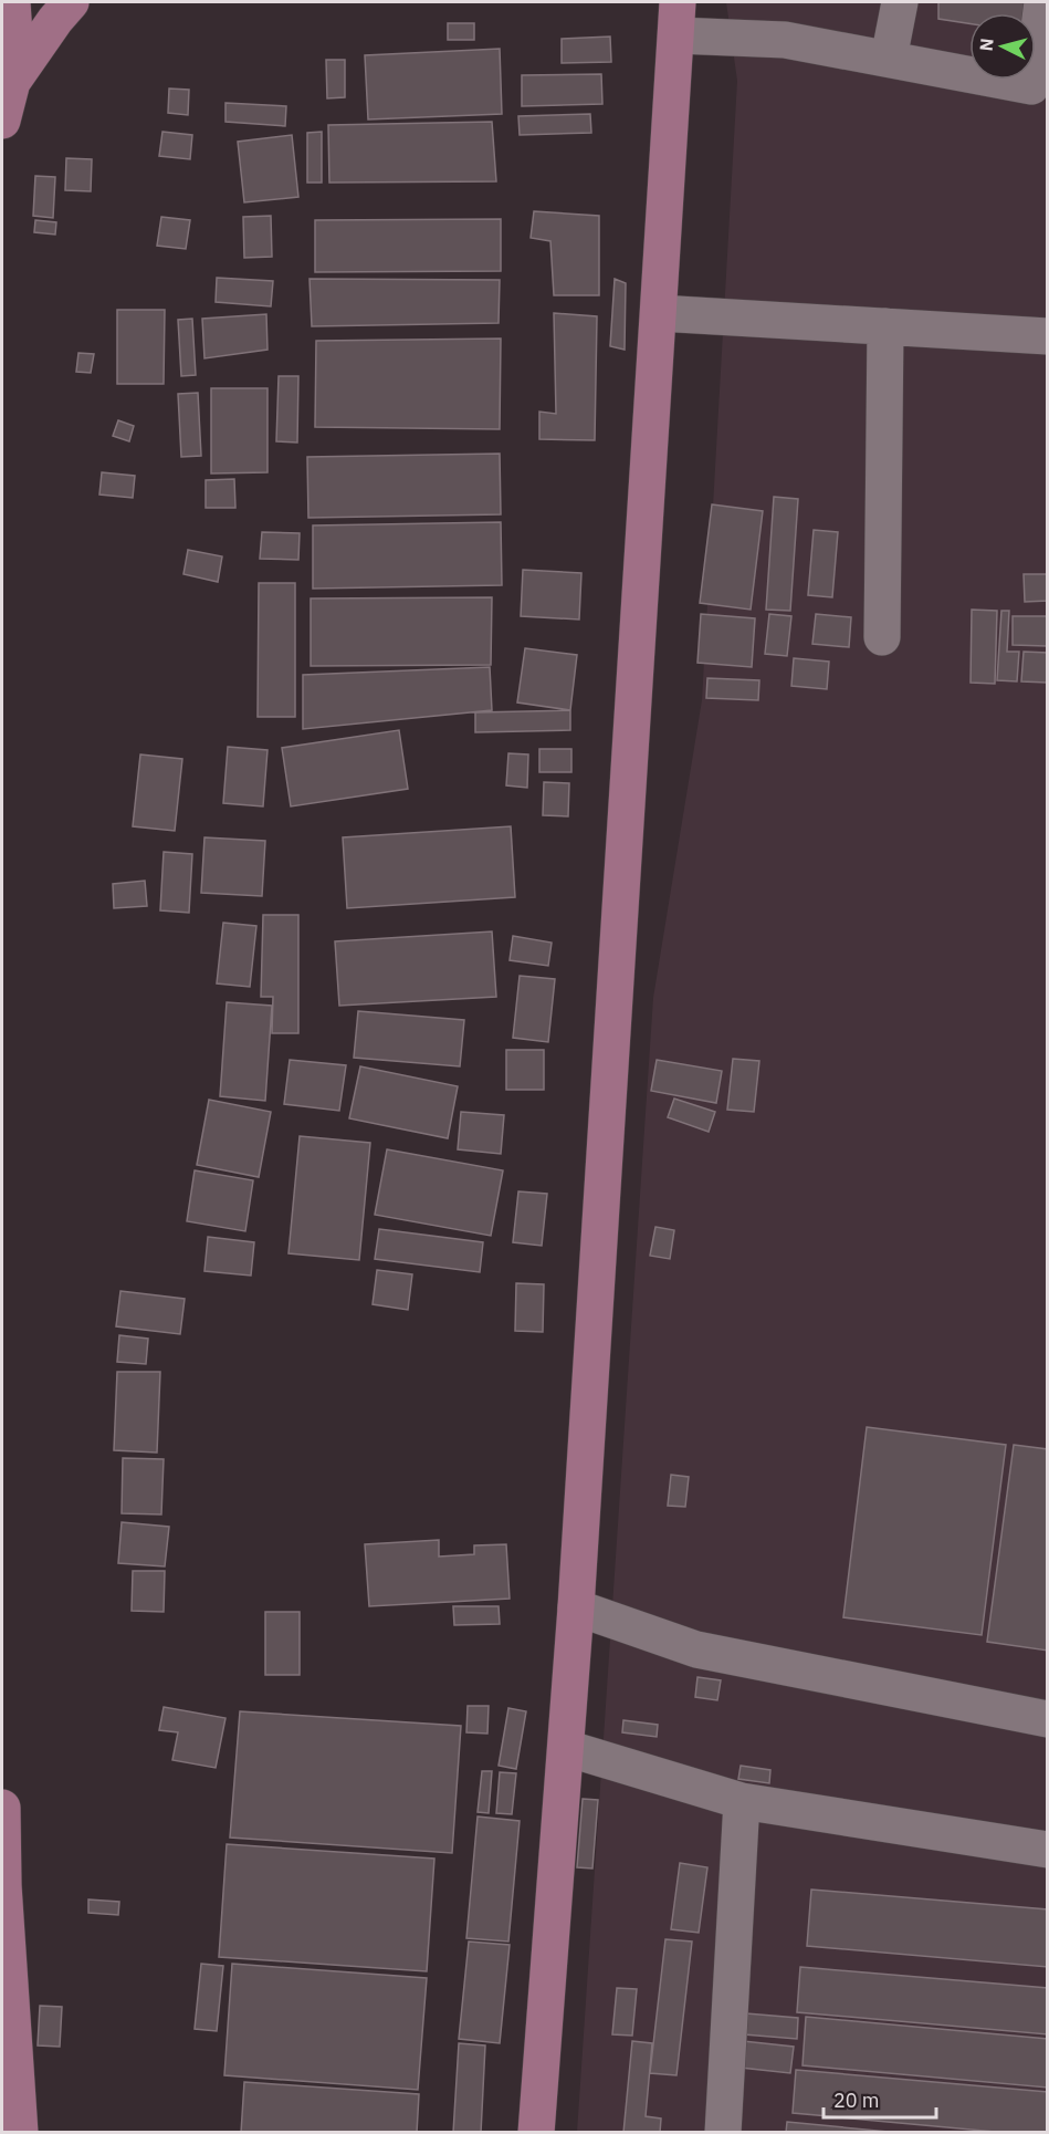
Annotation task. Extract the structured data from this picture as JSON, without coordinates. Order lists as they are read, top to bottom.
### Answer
{
  "scale_bar": "20 m",
  "north": "left"
}
